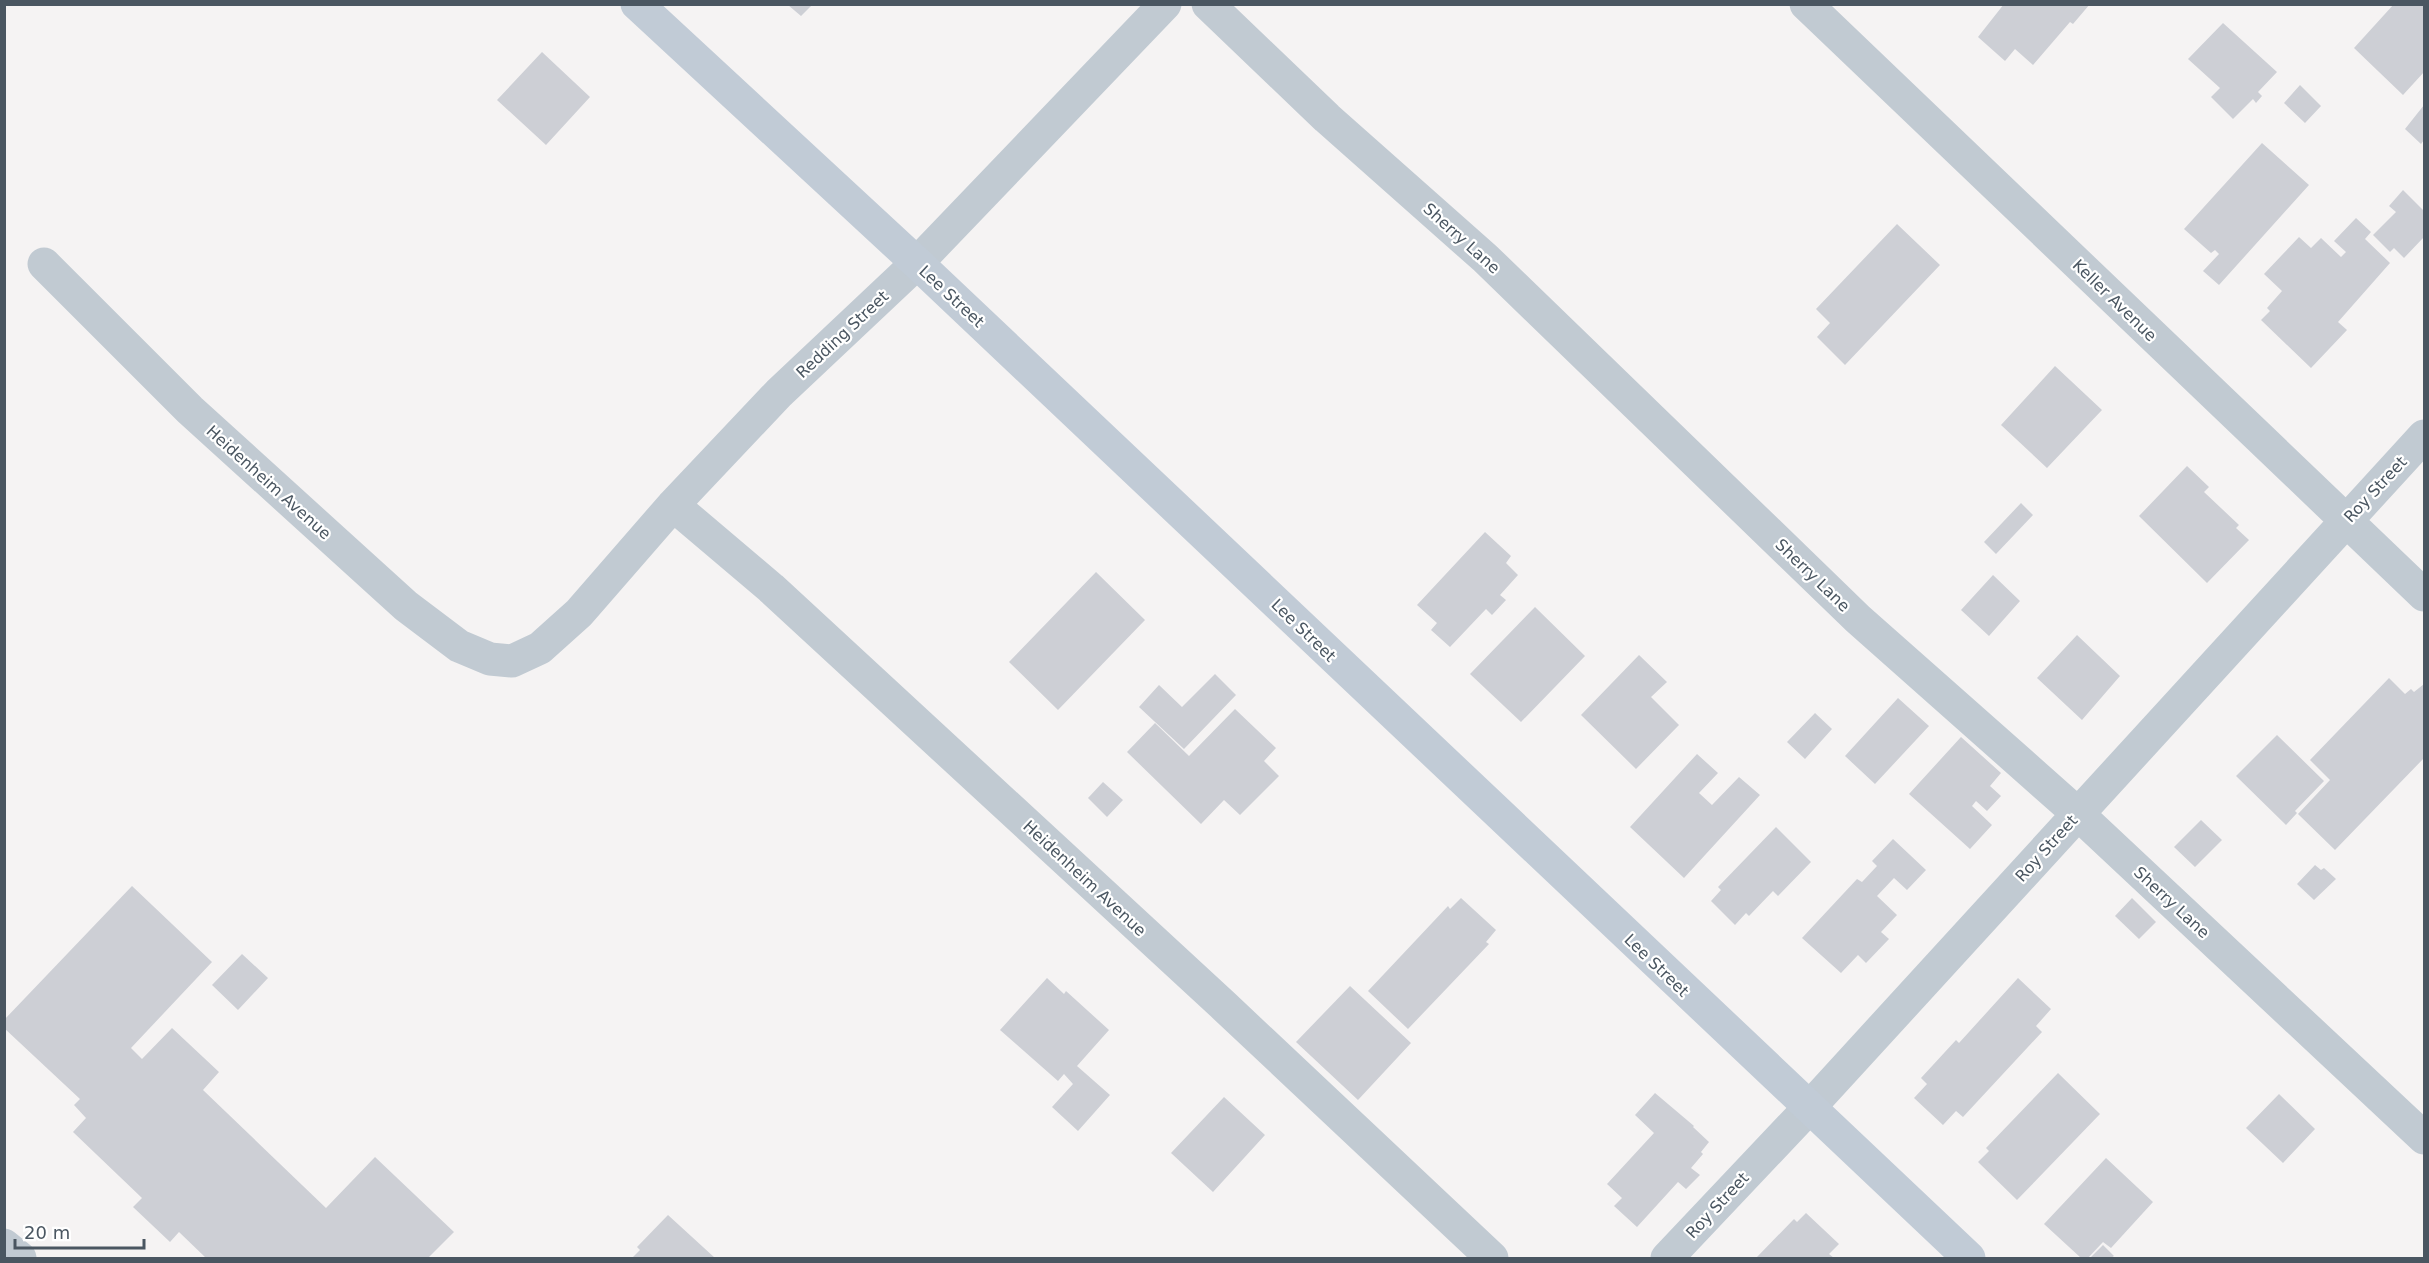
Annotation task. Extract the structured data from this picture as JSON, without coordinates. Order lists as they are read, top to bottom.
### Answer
{
  "streets": {
    "street": [
      "Sherry Lane",
      "Lee Street",
      "Keller Avenue",
      "Redding Street",
      "Heidenheim Avenue",
      "Roy Street"
    ]
  },
  "crossings": [
    ["Sherry Lane", "Roy Street"],
    ["Lee Street", "Redding Street"],
    ["Lee Street", "Roy Street"],
    ["Keller Avenue", "Roy Street"],
    ["Redding Street", "Heidenheim Avenue"]
  ],
  "scale_bar": "20 m"
}
